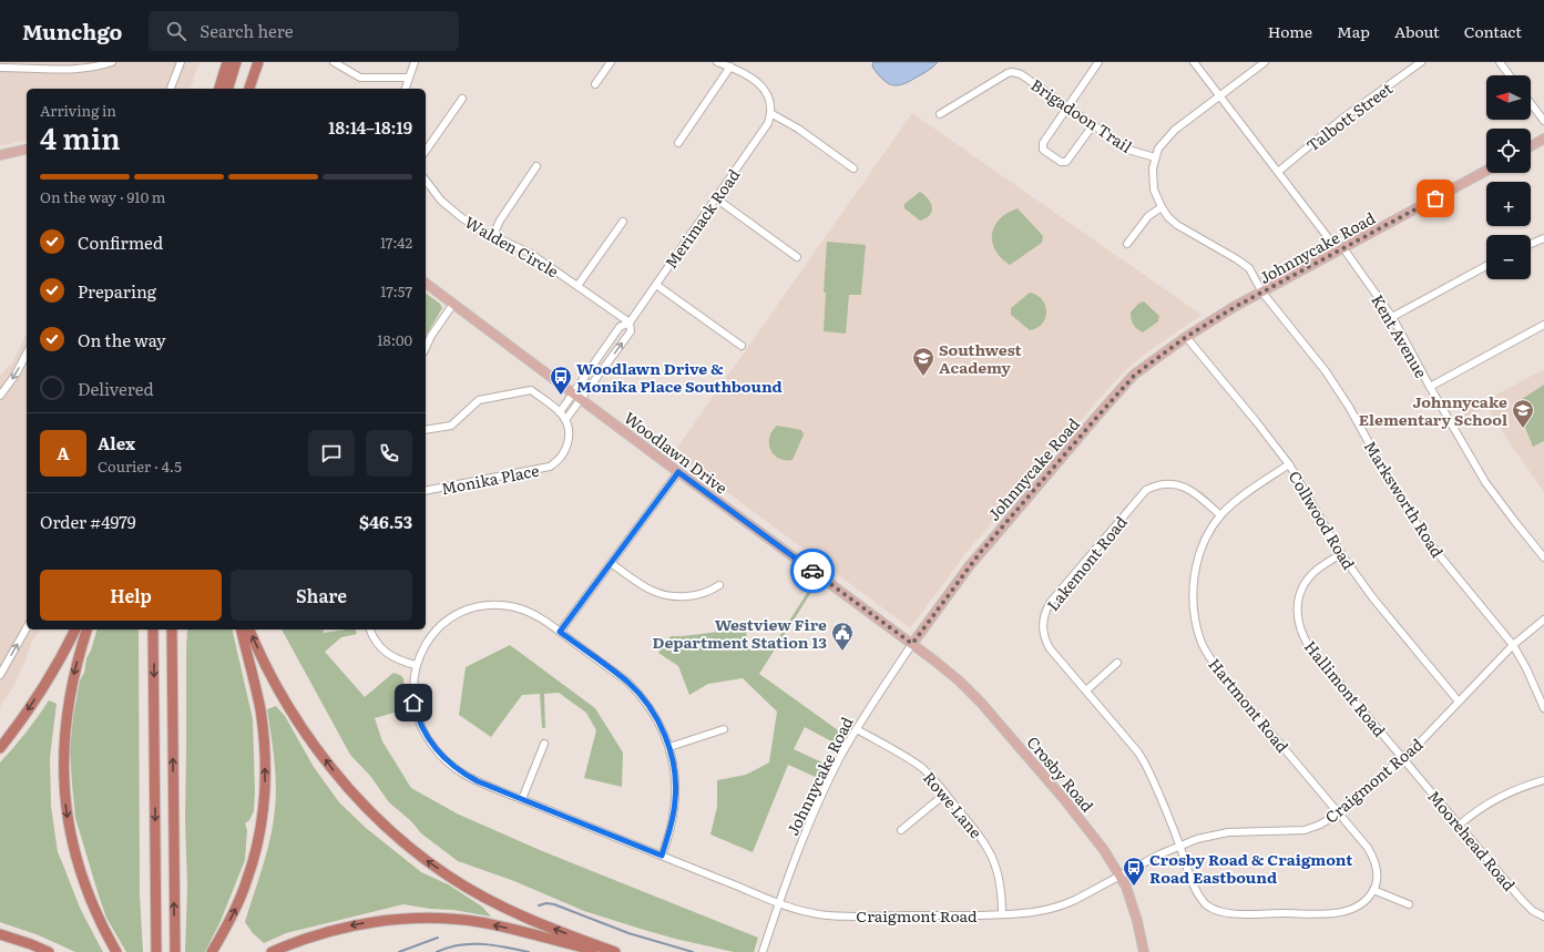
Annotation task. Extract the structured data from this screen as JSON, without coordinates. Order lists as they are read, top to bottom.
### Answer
{
  "streets": {
    "main road": ["Johnnycake Road", "Woodlawn Drive", "Crosby Road"],
    "street": [
      "Brigadoon Trail",
      "Talbott Street",
      "Merimack Road",
      "Walden Circle",
      "Kent Avenue",
      "Monika Place",
      "Marksworth Road",
      "Collwood Road",
      "Lakemont Road",
      "Hallimont Road",
      "Hartmont Road",
      "Craigmont Road",
      "Rowe Lane",
      "Moorehead Road"
    ]
  },
  "crossings": [
    ["Brigadoon Trail", "Marksworth Road"],
    ["Talbott Street", "Kent Avenue"],
    ["Merimack Road", "Walden Circle"],
    ["Merimack Road", "Woodlawn Drive"],
    ["Merimack Road", "Monika Place"],
    ["Johnnycake Road", "Kent Avenue"],
    ["Johnnycake Road", "Woodlawn Drive"],
    ["Johnnycake Road", "Marksworth Road"],
    ["Johnnycake Road", "Collwood Road"],
    ["Johnnycake Road", "Crosby Road"],
    ["Johnnycake Road", "Craigmont Road"],
    ["Johnnycake Road", "Rowe Lane"],
    ["Woodlawn Drive", "Crosby Road"],
    ["Marksworth Road", "Craigmont Road"],
    ["Collwood Road", "Hallimont Road"],
    ["Collwood Road", "Hartmont Road"],
    ["Collwood Road", "Craigmont Road"],
    ["Lakemont Road", "Hartmont Road"],
    ["Lakemont Road", "Craigmont Road"],
    ["Hallimont Road", "Craigmont Road"],
    ["Hallimont Road", "Moorehead Road"],
    ["Hartmont Road", "Craigmont Road"],
    ["Crosby Road", "Craigmont Road"],
    ["Craigmont Road", "Rowe Lane"],
    ["Craigmont Road", "Moorehead Road"]
  ],
  "places": {
    "school or university": ["Southwest Academy", "Johnnycake Elementary School"],
    "bus stop": ["Woodlawn Drive & Monika Place Southbound", "Crosby Road & Craigmont Road Eastbound"],
    "public building": ["Westview Fire Department Station 13"]
  },
  "north": "left",
  "page": {
    "header": "Munchgo",
    "search": "Search here",
    "nav": [
      "Home",
      "Map",
      "About",
      "Contact"
    ],
    "map_buttons": ["+", "−"],
    "heading": ["4 min", "Arriving in", "18:14–18:19"],
    "panel": [
      "Alex",
      "Courier · 4.5",
      "Order #4979",
      "$46.53"
    ],
    "bar": "On the way · 910 m",
    "list": [
      ["Confirmed", "17:42"],
      ["Preparing", "17:57"],
      ["On the way", "18:00"],
      "Delivered"
    ],
    "round": "A",
    "buttons": ["Help", "Share"]
  }
}
